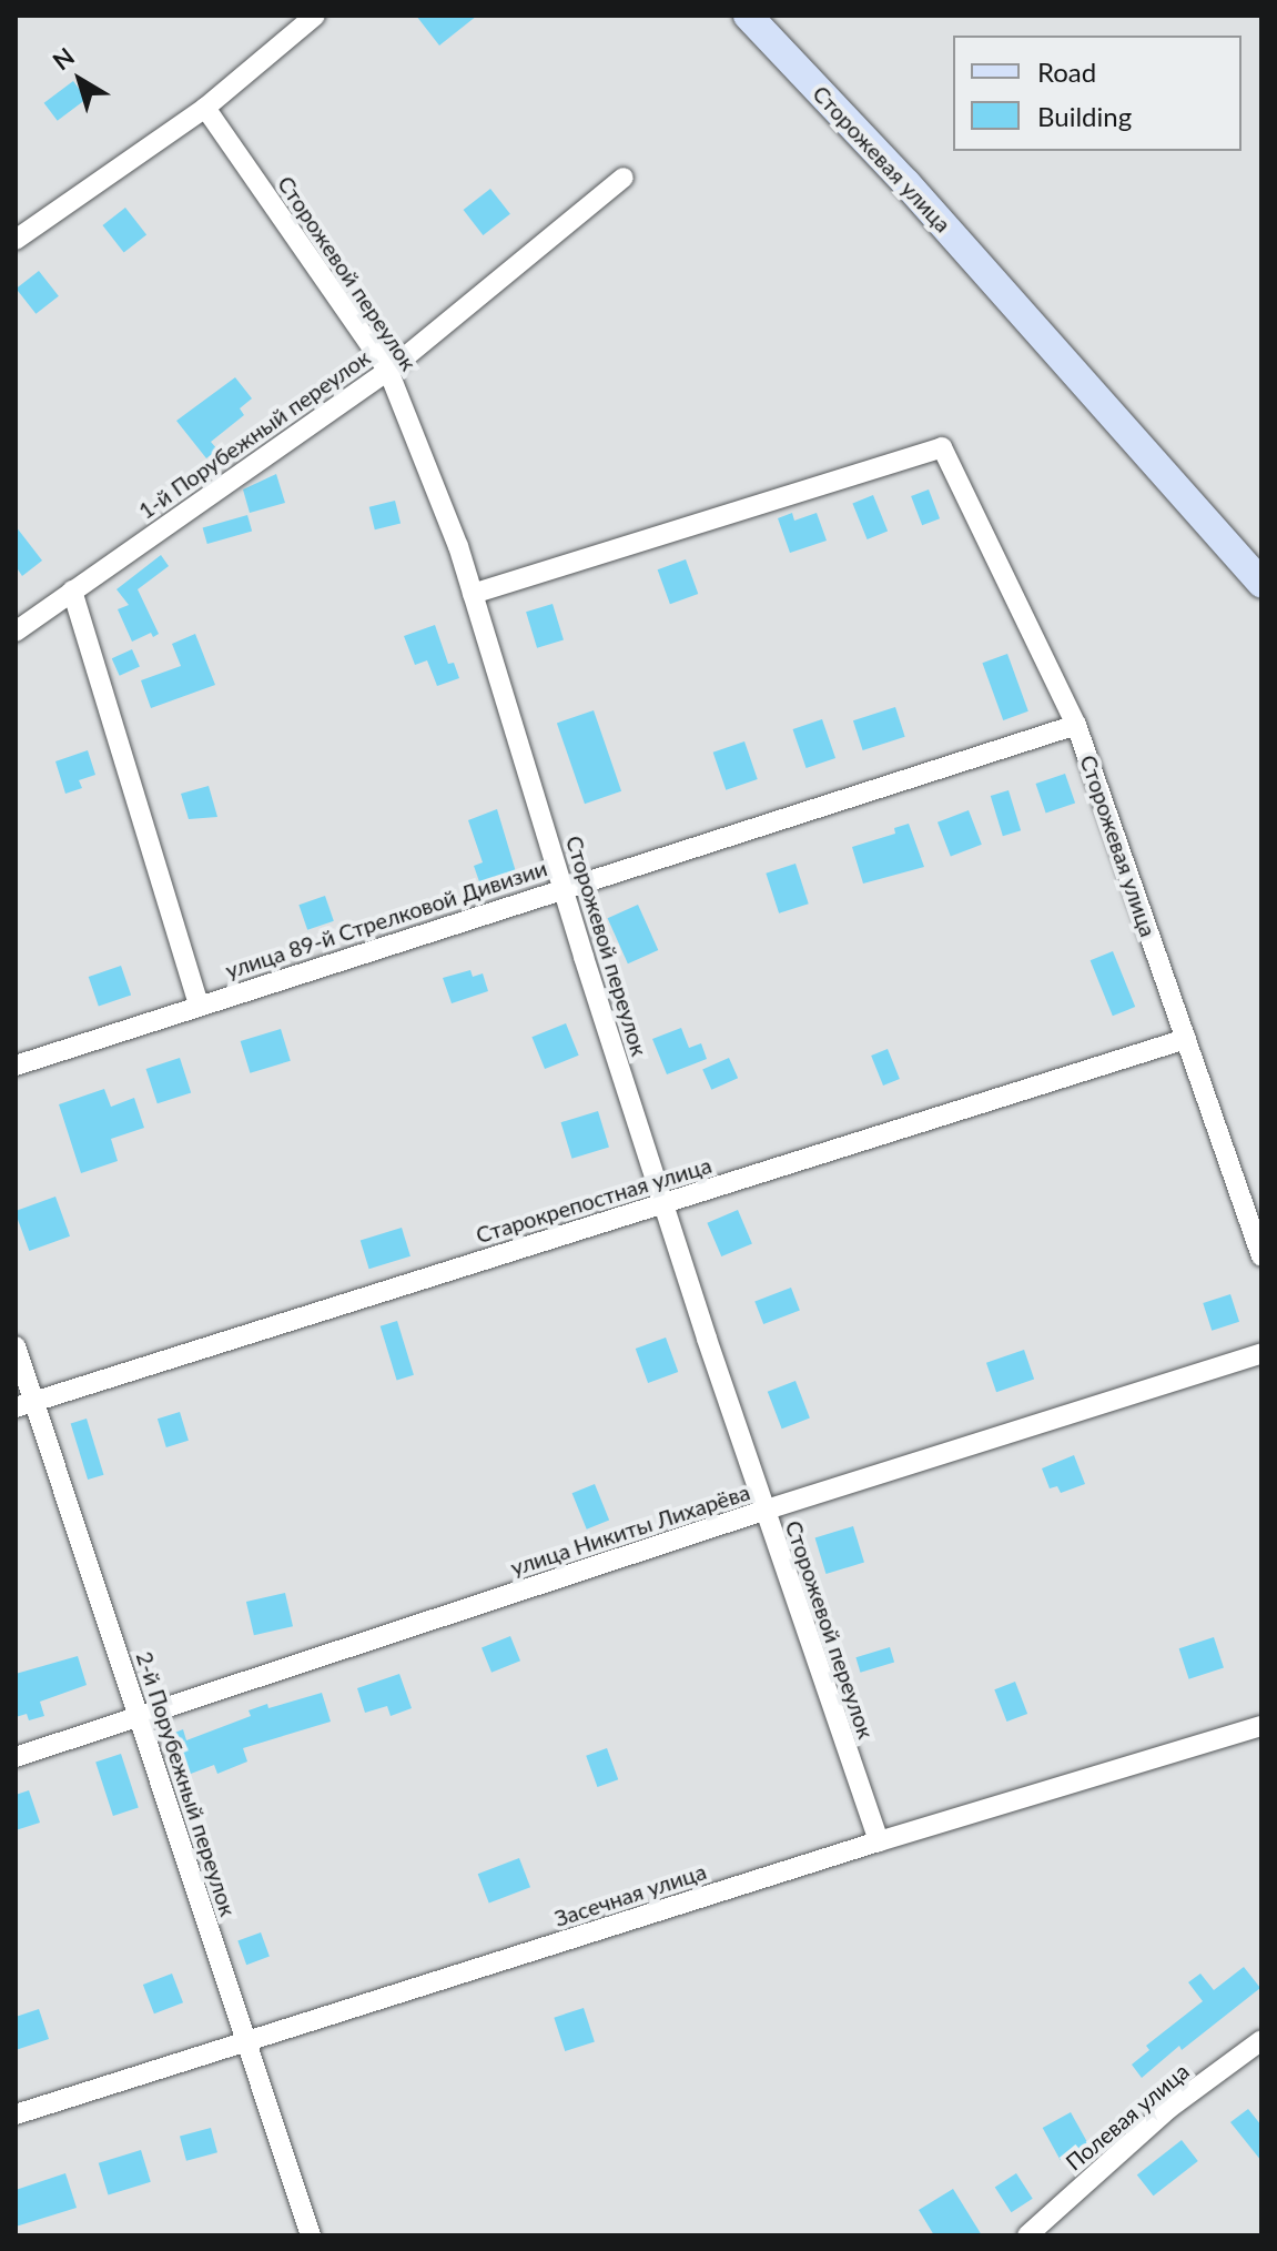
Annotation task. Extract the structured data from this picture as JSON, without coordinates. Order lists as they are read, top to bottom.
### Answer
{
  "streets": {
    "main road": ["Сторожевая улица"],
    "street": [
      "Сторожевой переулок",
      "1-й Порубежный переулок",
      "улица 89-й Стрелковой Дивизии",
      "Старокрепостная улица",
      "улица Никиты Лихарёва",
      "2-й Порубежный переулок",
      "Засечная улица",
      "Полевая улица"
    ]
  },
  "crossings": [
    ["Сторожевая улица", "Сторожевой переулок"],
    ["Сторожевая улица", "улица 89-й Стрелковой Дивизии"],
    ["Сторожевая улица", "Старокрепостная улица"],
    ["Сторожевой переулок", "1-й Порубежный переулок"],
    ["Сторожевой переулок", "улица 89-й Стрелковой Дивизии"],
    ["Сторожевой переулок", "Старокрепостная улица"],
    ["Сторожевой переулок", "улица Никиты Лихарёва"],
    ["Сторожевой переулок", "Засечная улица"],
    ["Старокрепостная улица", "2-й Порубежный переулок"],
    ["улица Никиты Лихарёва", "2-й Порубежный переулок"],
    ["2-й Порубежный переулок", "Засечная улица"]
  ],
  "legend": ["Road", "Building"],
  "north": "top left"
}
